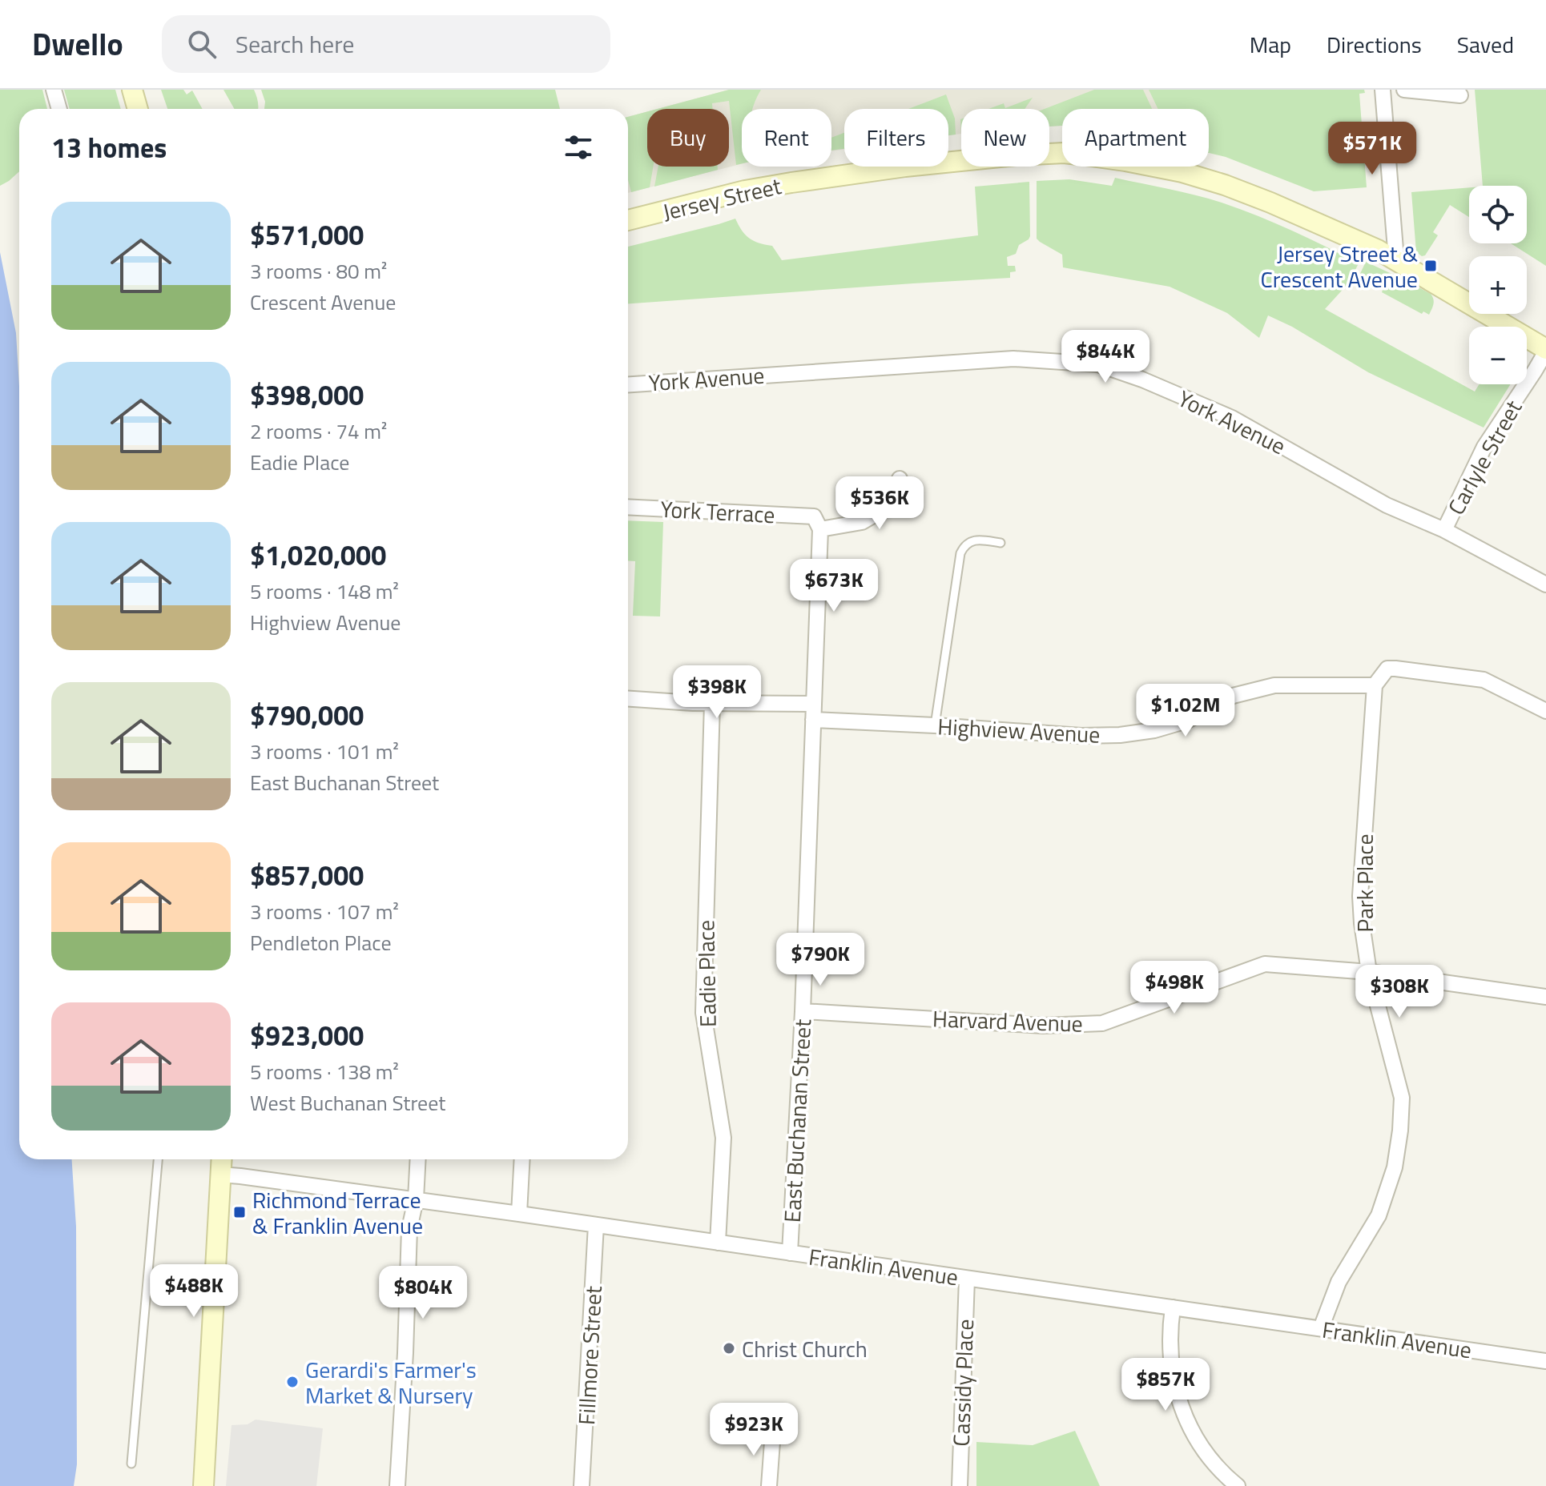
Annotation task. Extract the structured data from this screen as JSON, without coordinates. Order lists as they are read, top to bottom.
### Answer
{
  "streets": {
    "street": [
      "Jersey Street",
      "York Avenue",
      "Carlyle Street",
      "York Terrace",
      "Highview Avenue",
      "Park Place",
      "Eadie Place",
      "Harvard Avenue",
      "East Buchanan Street",
      "Franklin Avenue",
      "Fillmore Street",
      "Cassidy Place"
    ]
  },
  "crossings": [
    ["Jersey Street", "Carlyle Street"],
    ["York Avenue", "Carlyle Street"],
    ["York Terrace", "East Buchanan Street"],
    ["Highview Avenue", "Park Place"],
    ["Highview Avenue", "East Buchanan Street"],
    ["Park Place", "Harvard Avenue"],
    ["Park Place", "Franklin Avenue"],
    ["Eadie Place", "Franklin Avenue"],
    ["Harvard Avenue", "East Buchanan Street"],
    ["East Buchanan Street", "Franklin Avenue"],
    ["Franklin Avenue", "Fillmore Street"],
    ["Franklin Avenue", "Cassidy Place"]
  ],
  "places": {
    "transit": ["Jersey Street & Crescent Avenue", "Richmond Terrace & Franklin Avenue"],
    "other": ["Christ Church", "Gerardi's Farmer's Market & Nursery"]
  },
  "page": {
    "header": "Dwello",
    "search": "Search here",
    "nav": ["Map", "Directions", "Saved"],
    "chip": [
      "Buy",
      "Rent",
      "Filters",
      "New",
      "Apartment"
    ],
    "heading": "13 homes",
    "price": [
      "$571K",
      "$844K",
      "$536K",
      "$673K",
      "$398K",
      "$1.02M",
      "$790K",
      "$498K",
      "$308K",
      "$488K",
      "$804K",
      "$857K",
      "$923K"
    ],
    "map_buttons": ["+", "−"],
    "list": [
      {
        "name": "$571,000",
        "note": "3 rooms · 80 m² · Crescent Avenue"
      },
      {
        "name": "$398,000",
        "note": "2 rooms · 74 m² · Eadie Place"
      },
      {
        "name": "$1,020,000",
        "note": "5 rooms · 148 m² · Highview Avenue"
      },
      {
        "name": "$790,000",
        "note": "3 rooms · 101 m² · East Buchanan Street"
      },
      {
        "name": "$857,000",
        "note": "3 rooms · 107 m² · Pendleton Place"
      },
      {
        "name": "$923,000",
        "note": "5 rooms · 138 m² · West Buchanan Street"
      }
    ]
  }
}
